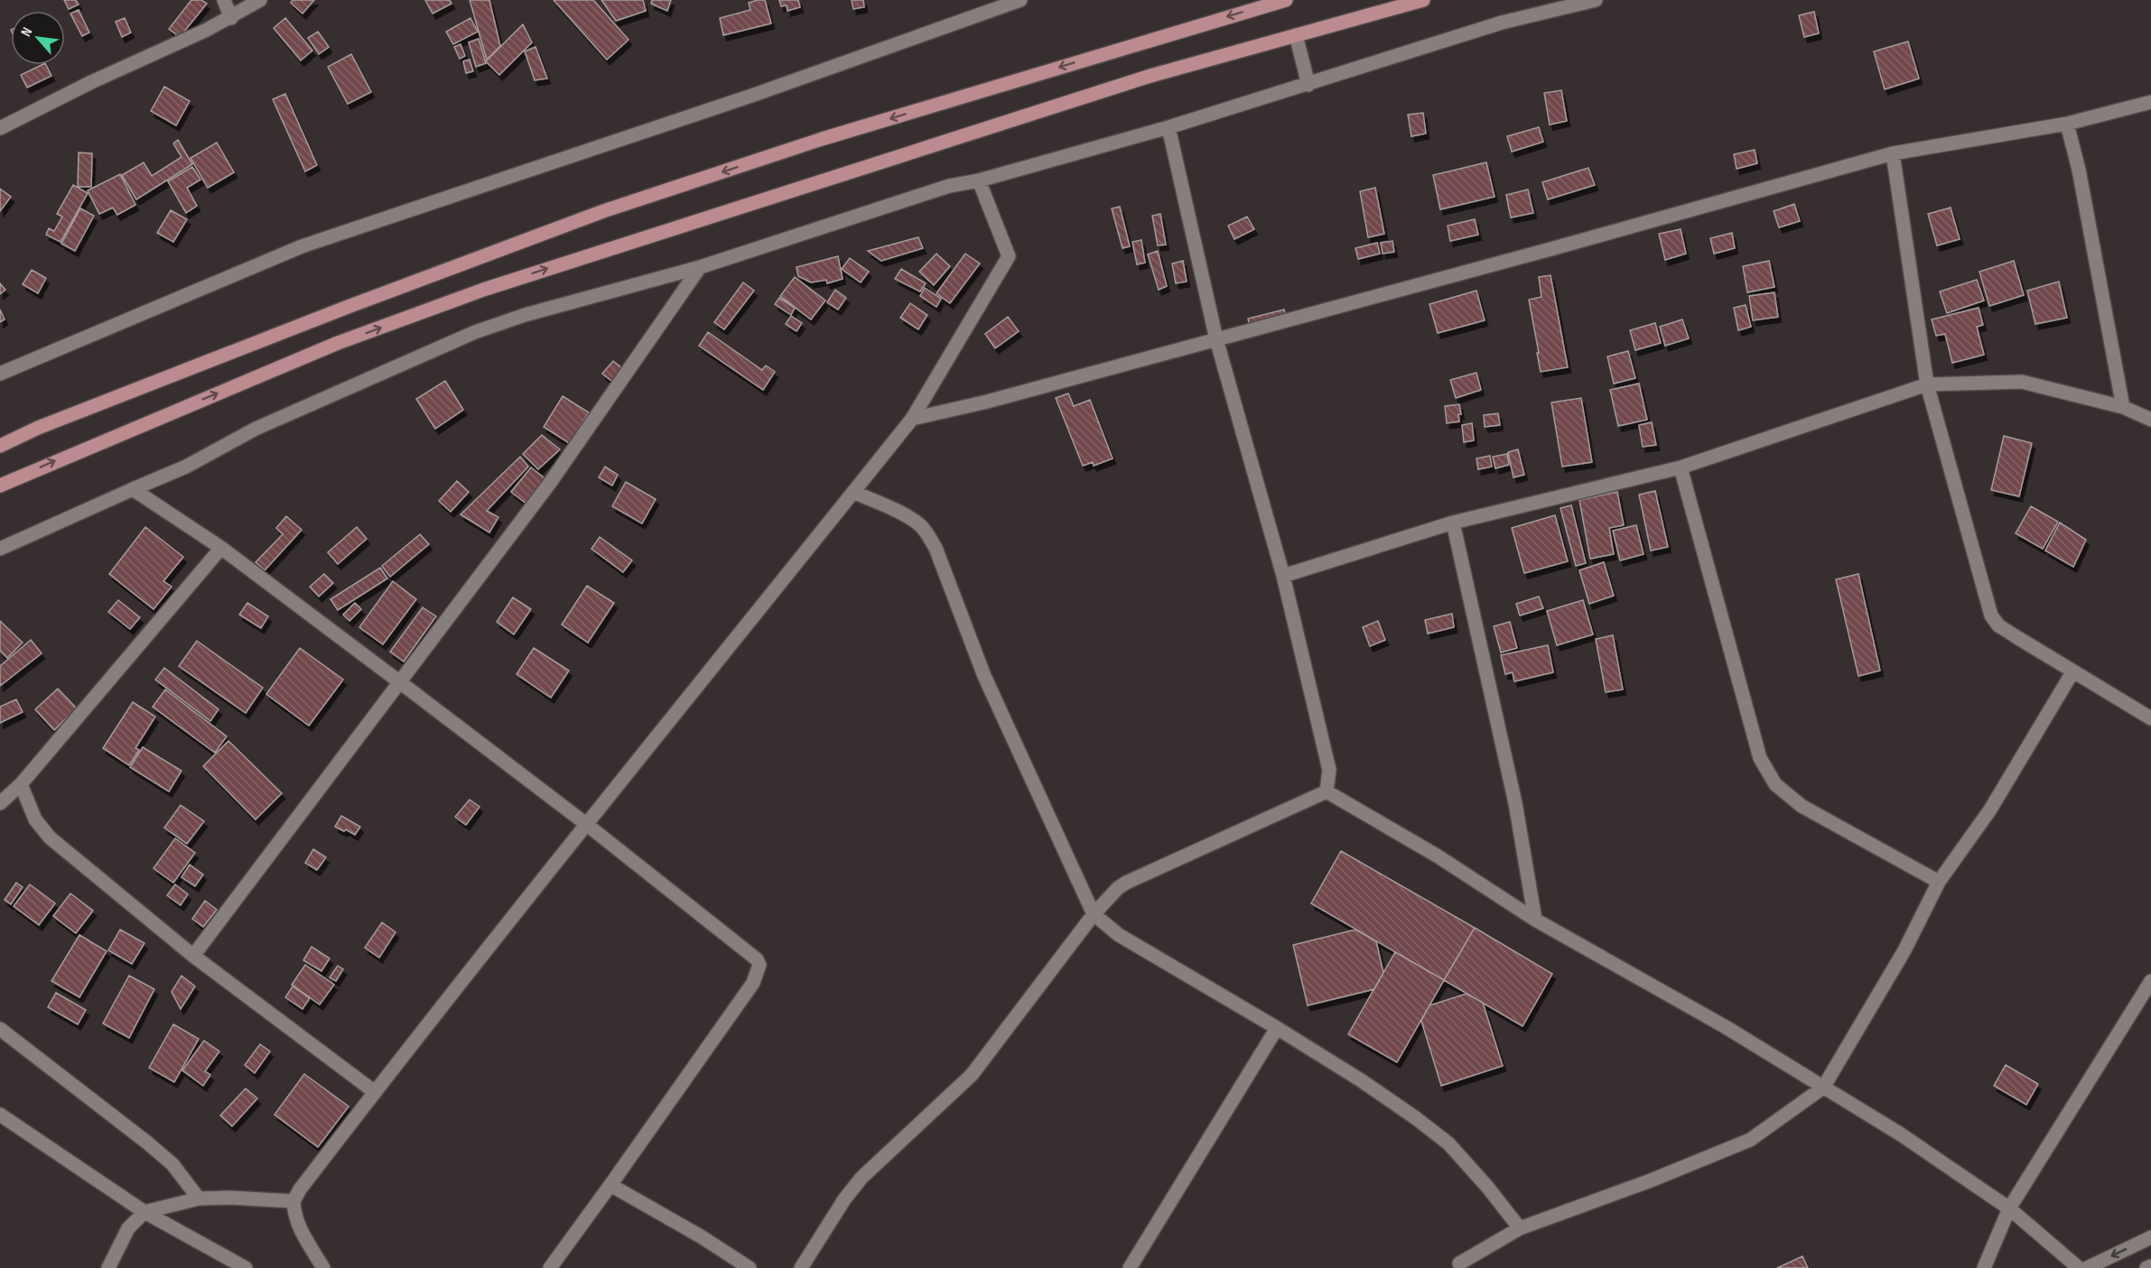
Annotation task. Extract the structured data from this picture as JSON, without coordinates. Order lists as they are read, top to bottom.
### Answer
{
  "north": "top left"
}
